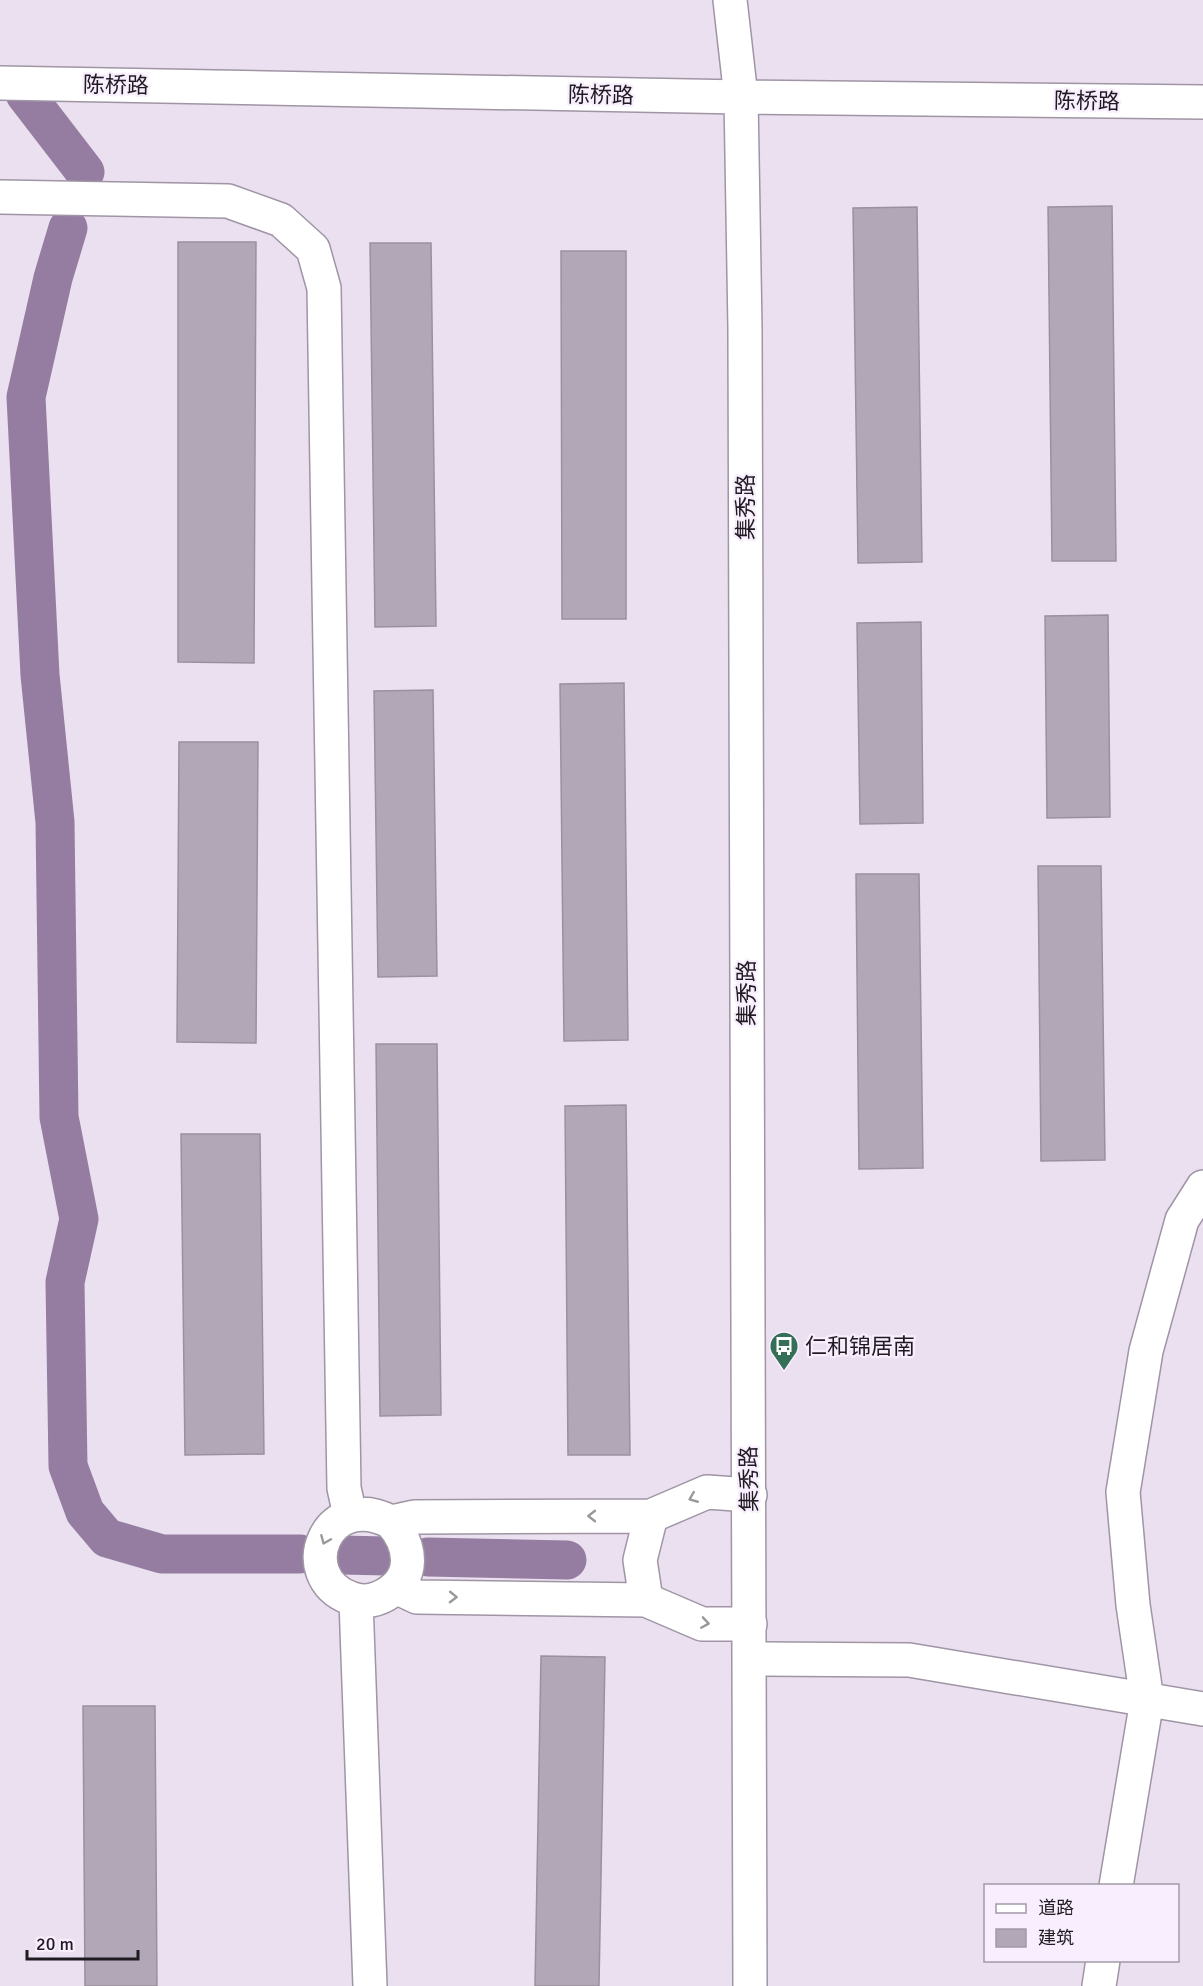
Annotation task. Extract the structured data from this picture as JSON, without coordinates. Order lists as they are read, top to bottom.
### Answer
{
  "streets": {
    "street": ["陈桥路", "集秀路"]
  },
  "crossings": [
    ["陈桥路", "集秀路"]
  ],
  "places": {
    "bus stop": ["仁和锦居南"]
  },
  "legend": ["道路", "建筑"],
  "scale_bar": "20 m"
}
